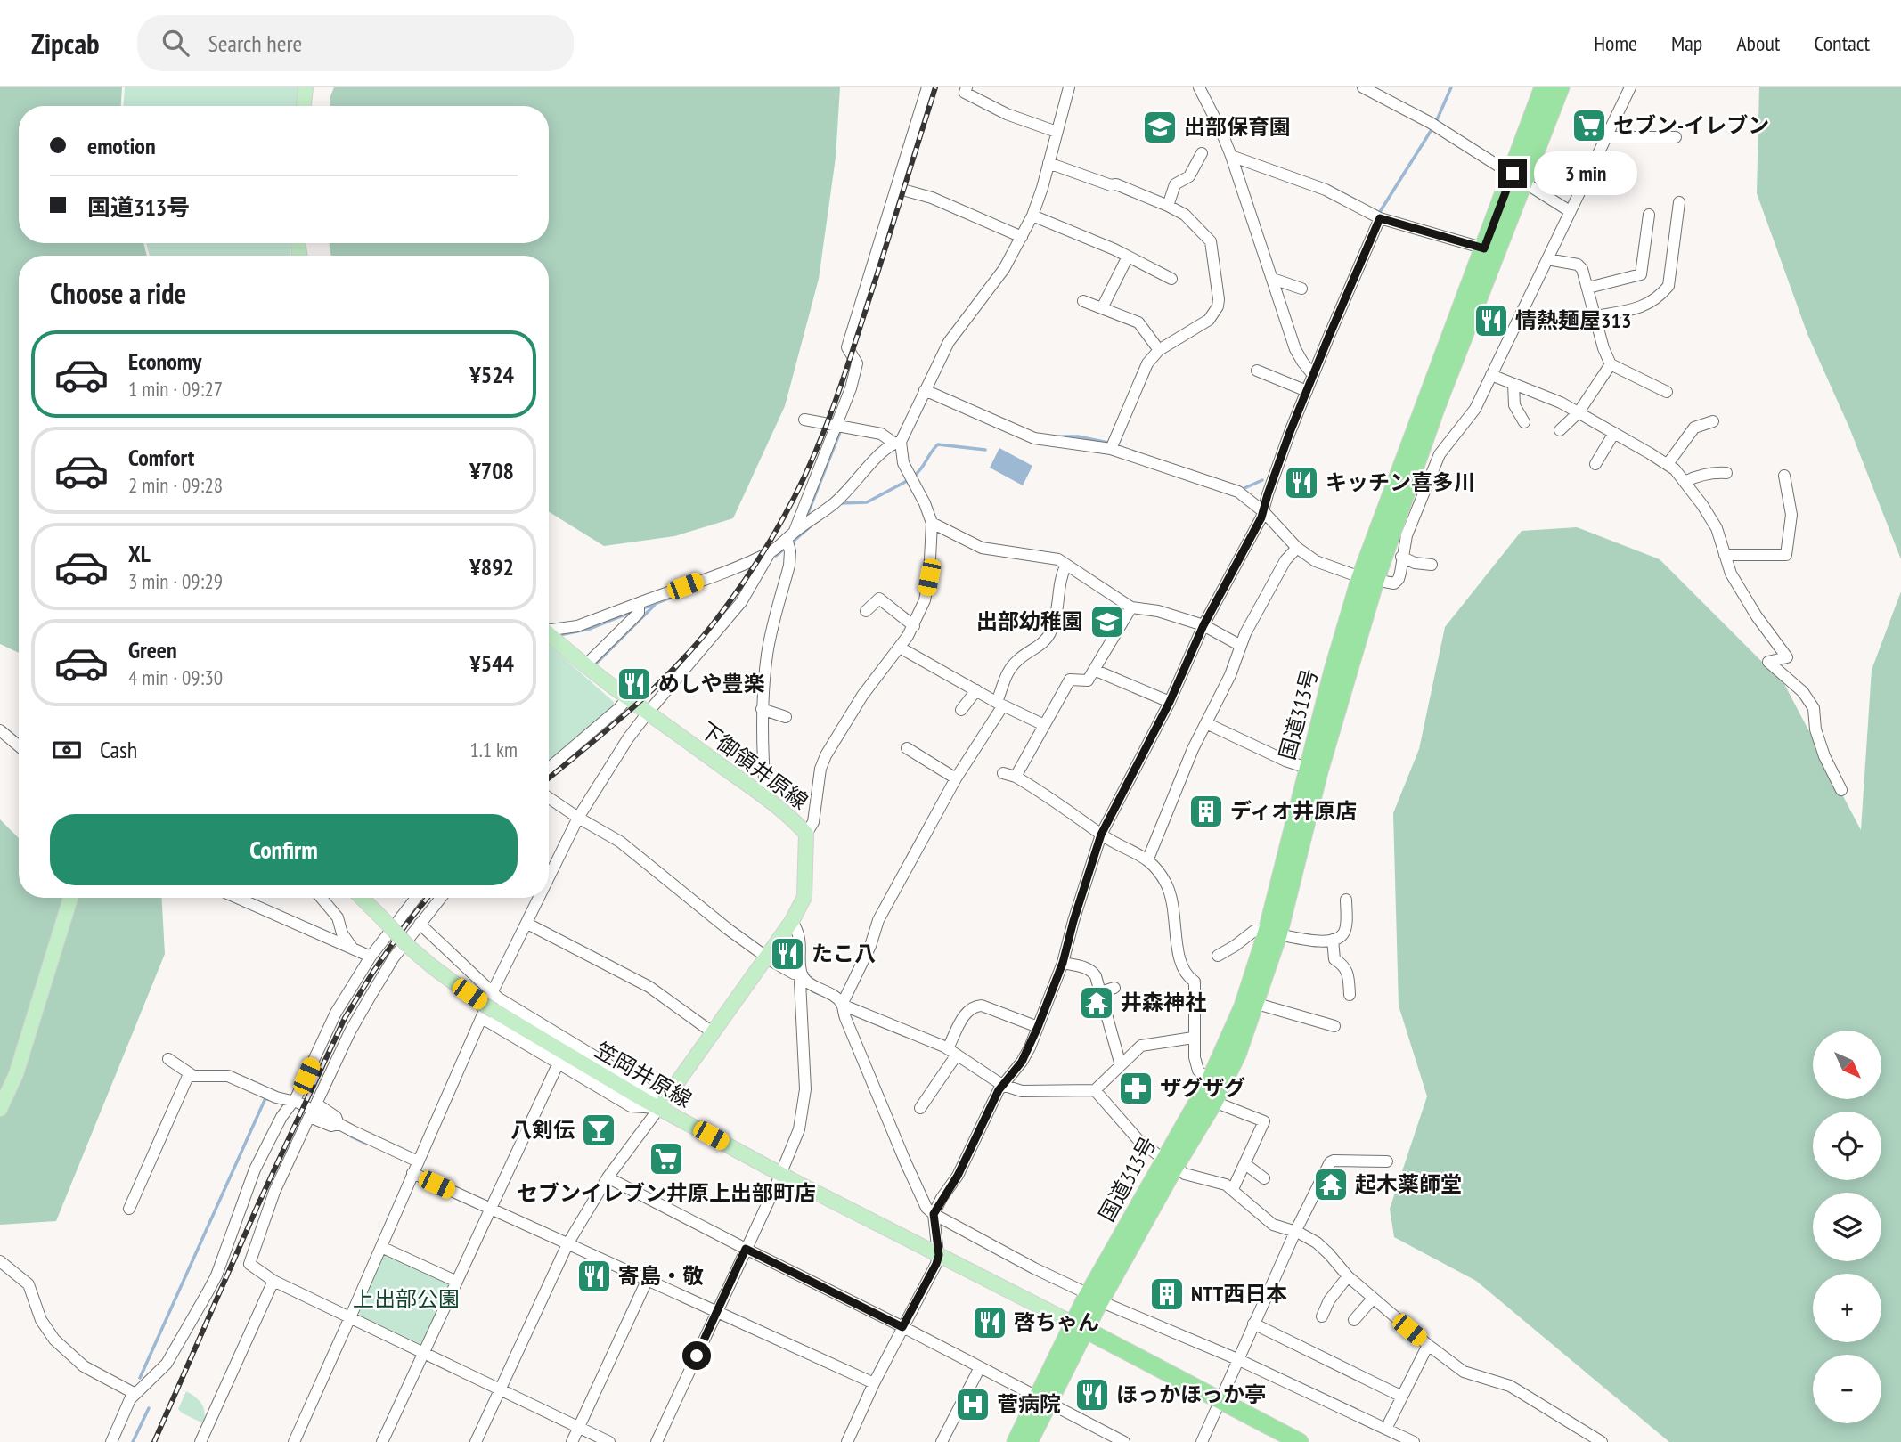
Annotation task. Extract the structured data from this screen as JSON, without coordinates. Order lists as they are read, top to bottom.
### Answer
{
  "streets": {
    "highway": ["国道313号"],
    "main road": ["下御領井原線", "笠岡井原線"]
  },
  "crossings": [
    ["国道313号", "笠岡井原線"],
    ["下御領井原線", "笠岡井原線"]
  ],
  "parks": ["上出部公園"],
  "places": {
    "supermarket": ["セブン-イレブン", "セブンイレブン井原上出部町店"],
    "school or university": ["出部保育園", "出部幼稚園"],
    "restaurant": [
      "情熱麺屋313",
      "キッチン喜多川",
      "めしや豊楽",
      "たこ八",
      "寄島・敬",
      "啓ちゃん",
      "ほっかほっか亭"
    ],
    "building": ["ディオ井原店", "NTT西日本"],
    "temple": ["井森神社", "起木薬師堂"],
    "pharmacy": ["ザグザグ"],
    "bar": ["八剣伝"],
    "hospital": ["菅病院"]
  },
  "north": "bottom right",
  "page": {
    "header": "Zipcab",
    "search": "Search here",
    "nav": [
      "Home",
      "Map",
      "About",
      "Contact"
    ],
    "banner": ["emotion", "国道313号"],
    "bubble": "3 min",
    "heading": "Choose a ride",
    "list": [
      {
        "name": "Economy",
        "note": "1 min · 09:27",
        "value": "¥524"
      },
      {
        "name": "Comfort",
        "note": "2 min · 09:28",
        "value": "¥708"
      },
      {
        "name": "XL",
        "note": "3 min · 09:29",
        "value": "¥892"
      },
      {
        "name": "Green",
        "note": "4 min · 09:30",
        "value": "¥544"
      }
    ],
    "pay": ["Cash", "1.1 km"],
    "buttons": "Confirm",
    "map_buttons": ["+", "−"]
  }
}
